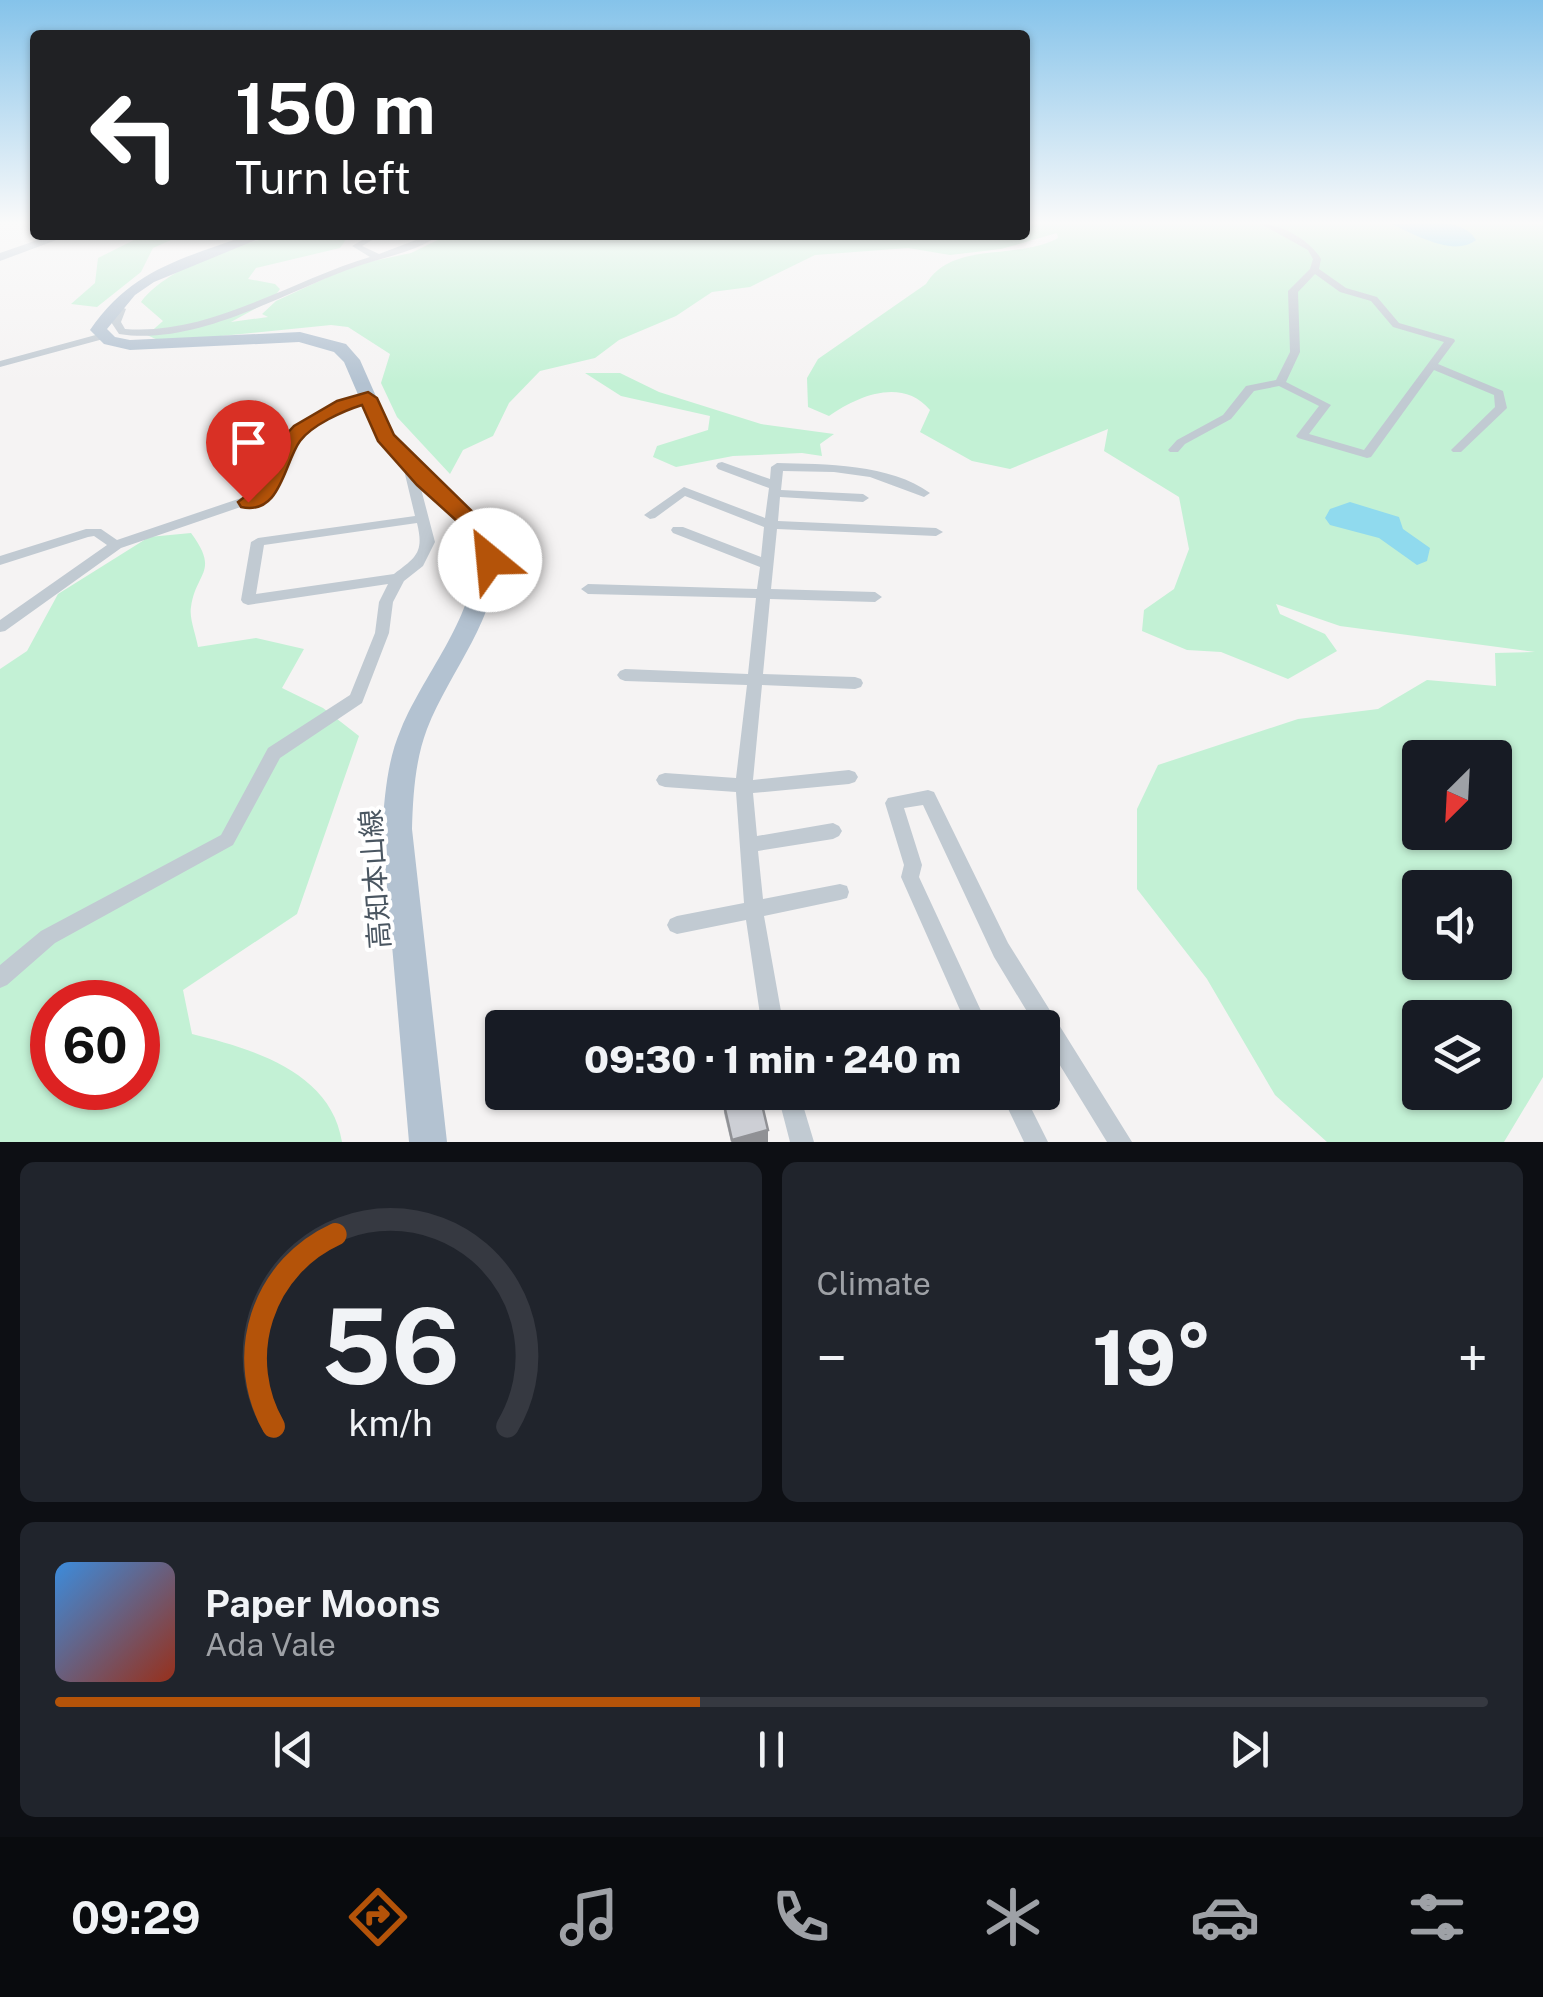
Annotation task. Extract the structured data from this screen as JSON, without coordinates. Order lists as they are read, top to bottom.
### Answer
{
  "streets": {
    "main road": ["高知本山線"]
  },
  "north": "bottom left",
  "page": {
    "turn": ["150 m", "Turn left"],
    "limit": "60",
    "trip": "09:30 · 1 min · 240 m",
    "tile": "Climate",
    "heat": ["−", "19°", "+"],
    "song": ["Paper Moons", "Ada Vale"],
    "tabs": "09:29",
    "gauge": ["56", "km/h"]
  }
}
